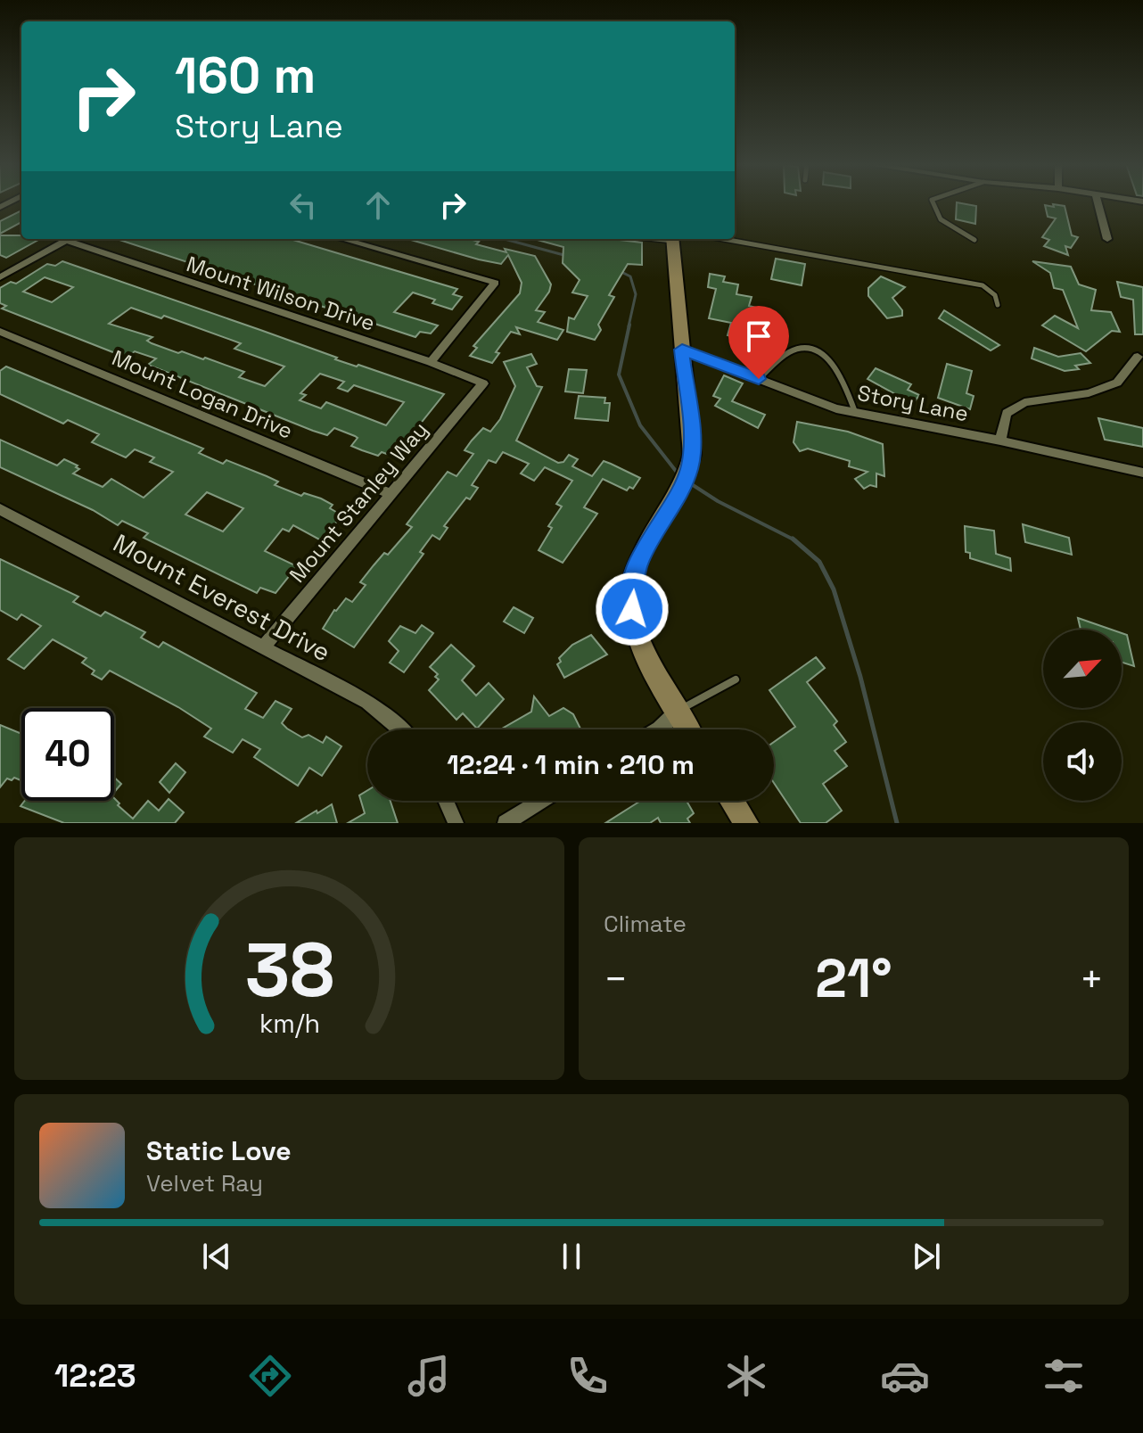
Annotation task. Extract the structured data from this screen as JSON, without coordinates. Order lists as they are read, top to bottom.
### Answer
{
  "streets": {
    "street": [
      "Mount Wilson Drive",
      "Mount Logan Drive",
      "Story Lane",
      "Mount Stanley Way",
      "Mount Everest Drive"
    ]
  },
  "crossings": [
    ["Mount Wilson Drive", "Mount Stanley Way"],
    ["Mount Logan Drive", "Mount Stanley Way"],
    ["Mount Stanley Way", "Mount Everest Drive"]
  ],
  "north": "top right",
  "page": {
    "turn": ["160 m", "Story Lane"],
    "limit": "40",
    "trip": "12:24 · 1 min · 210 m",
    "tile": "Climate",
    "heat": ["−", "21°", "+"],
    "song": ["Static Love", "Velvet Ray"],
    "tabs": "12:23",
    "gauge": ["38", "km/h"]
  }
}
